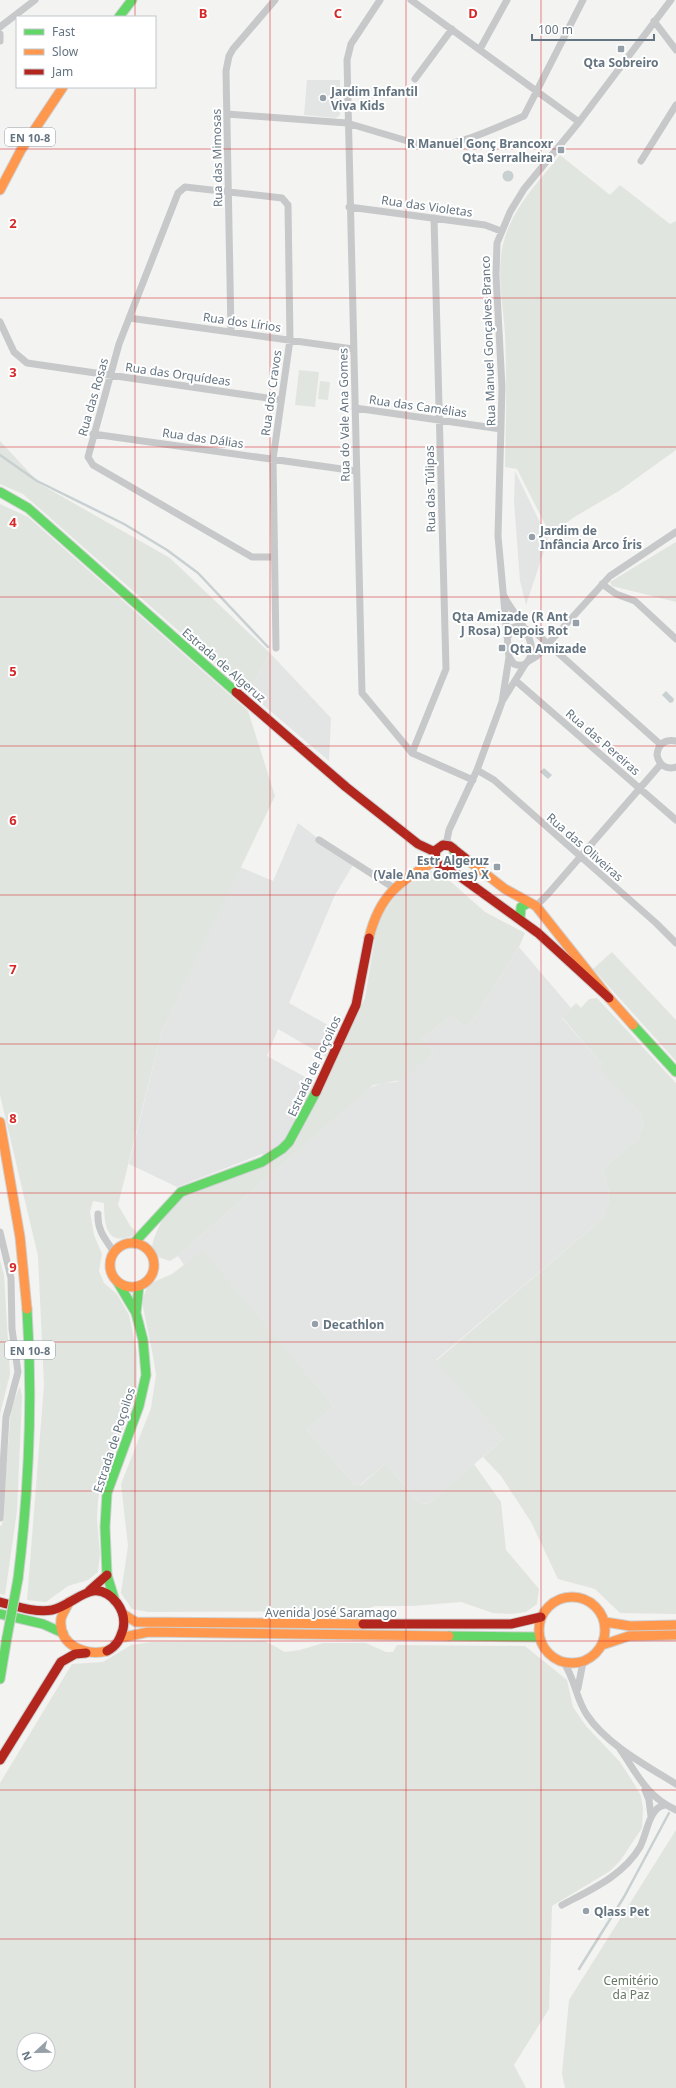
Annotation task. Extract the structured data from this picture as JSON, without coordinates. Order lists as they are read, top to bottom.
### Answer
{
  "streets": {
    "main road": [
      "EN 10-8",
      "Estrada de Algeruz",
      "Estrada de Poçoilos",
      "Avenida José Saramago"
    ],
    "street": [
      "Rua das Mimosas",
      "Rua das Violetas",
      "Rua dos Lírios",
      "Rua Manuel Gonçalves Branco",
      "Rua das Orquídeas",
      "Rua dos Cravos",
      "Rua das Rosas",
      "Rua das Camélias",
      "Rua do Vale Ana Gomes",
      "Rua das Dálias",
      "Rua das Túlipas",
      "Rua das Pereiras",
      "Rua das Oliveiras"
    ]
  },
  "crossings": [
    ["Rua das Mimosas", "Rua dos Lírios"],
    ["Rua das Mimosas", "Rua dos Cravos"],
    ["Rua das Mimosas", "Rua das Rosas"],
    ["Rua das Violetas", "Rua Manuel Gonçalves Branco"],
    ["Rua das Violetas", "Rua do Vale Ana Gomes"],
    ["Rua das Violetas", "Rua das Túlipas"],
    ["Rua dos Lírios", "Rua dos Cravos"],
    ["Rua dos Lírios", "Rua das Rosas"],
    ["Rua dos Lírios", "Rua do Vale Ana Gomes"],
    ["Rua Manuel Gonçalves Branco", "Rua das Camélias"],
    ["Rua Manuel Gonçalves Branco", "Rua do Vale Ana Gomes"],
    ["Rua Manuel Gonçalves Branco", "Estrada de Algeruz"],
    ["Rua Manuel Gonçalves Branco", "Rua das Pereiras"],
    ["Rua Manuel Gonçalves Branco", "Rua das Oliveiras"],
    ["Rua Manuel Gonçalves Branco", "Estrada de Poçoilos"],
    ["Rua das Orquídeas", "Rua dos Cravos"],
    ["Rua das Orquídeas", "Rua das Rosas"],
    ["Rua dos Cravos", "Rua das Rosas"],
    ["Rua dos Cravos", "Rua das Dálias"],
    ["Rua das Rosas", "Rua das Dálias"],
    ["Rua das Camélias", "Rua do Vale Ana Gomes"],
    ["Rua das Camélias", "Rua das Túlipas"],
    ["Rua do Vale Ana Gomes", "Rua das Dálias"],
    ["Rua do Vale Ana Gomes", "Rua das Túlipas"],
    ["Estrada de Algeruz", "Estrada de Poçoilos"],
    ["Estrada de Poçoilos", "Avenida José Saramago"]
  ],
  "parks": ["Cemitério da Paz"],
  "places": {
    "transit": [
      "Qta Sobreiro",
      "R Manuel Gonç Brancoxr Qta Serralheira",
      "Qta Amizade (R Ant J Rosa) Depois Rot",
      "Qta Amizade",
      "Estr Algeruz (Vale Ana Gomes) X"
    ],
    "other": [
      "Jardim Infantil Viva Kids",
      "Jardim de Infância Arco Íris",
      "Decathlon",
      "Qlass Pet"
    ]
  },
  "legend": ["Fast", "Slow", "Jam"],
  "scale_bar": "100 m",
  "north": "left",
  "grid": {
    "columns": ["B", "C", "D"],
    "rows": [
      "2",
      "3",
      "4",
      "5",
      "6",
      "7",
      "8",
      "9"
    ]
  }
}
